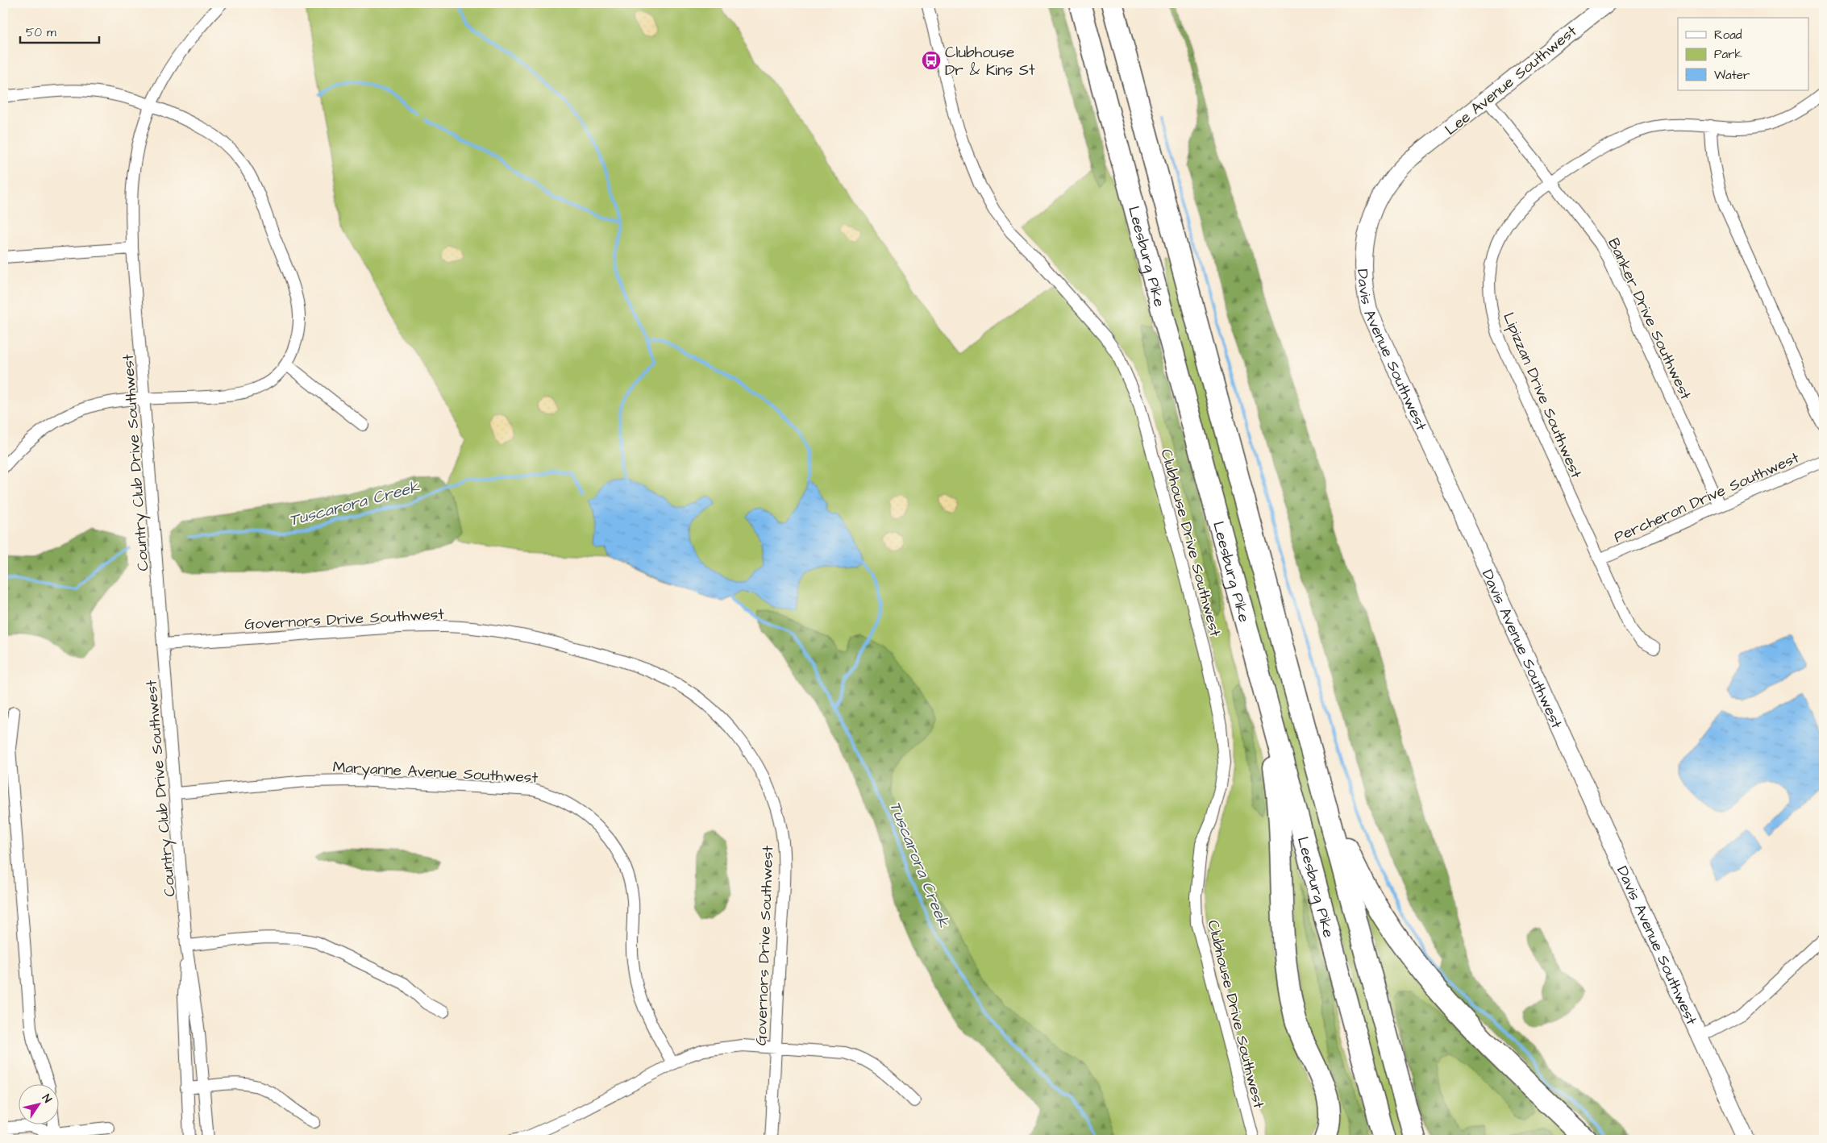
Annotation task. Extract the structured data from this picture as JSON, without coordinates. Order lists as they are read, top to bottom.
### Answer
{
  "streets": {
    "highway": ["Leesburg Pike"],
    "street": [
      "Lee Avenue Southwest",
      "Banker Drive Southwest",
      "Davis Avenue Southwest",
      "Lipizzan Drive Southwest",
      "Country Club Drive Southwest",
      "Percheron Drive Southwest",
      "Clubhouse Drive Southwest",
      "Governors Drive Southwest",
      "Maryanne Avenue Southwest"
    ]
  },
  "crossings": [
    ["Lee Avenue Southwest", "Banker Drive Southwest"],
    ["Lee Avenue Southwest", "Davis Avenue Southwest"],
    ["Banker Drive Southwest", "Lipizzan Drive Southwest"],
    ["Banker Drive Southwest", "Percheron Drive Southwest"],
    ["Lipizzan Drive Southwest", "Percheron Drive Southwest"],
    ["Country Club Drive Southwest", "Governors Drive Southwest"],
    ["Country Club Drive Southwest", "Maryanne Avenue Southwest"]
  ],
  "water": ["Tuscarora Creek"],
  "places": {
    "bus stop": ["Clubhouse Dr & Kins St"]
  },
  "legend": ["Road", "Park", "Water"],
  "scale_bar": "50 m",
  "north": "top right"
}
